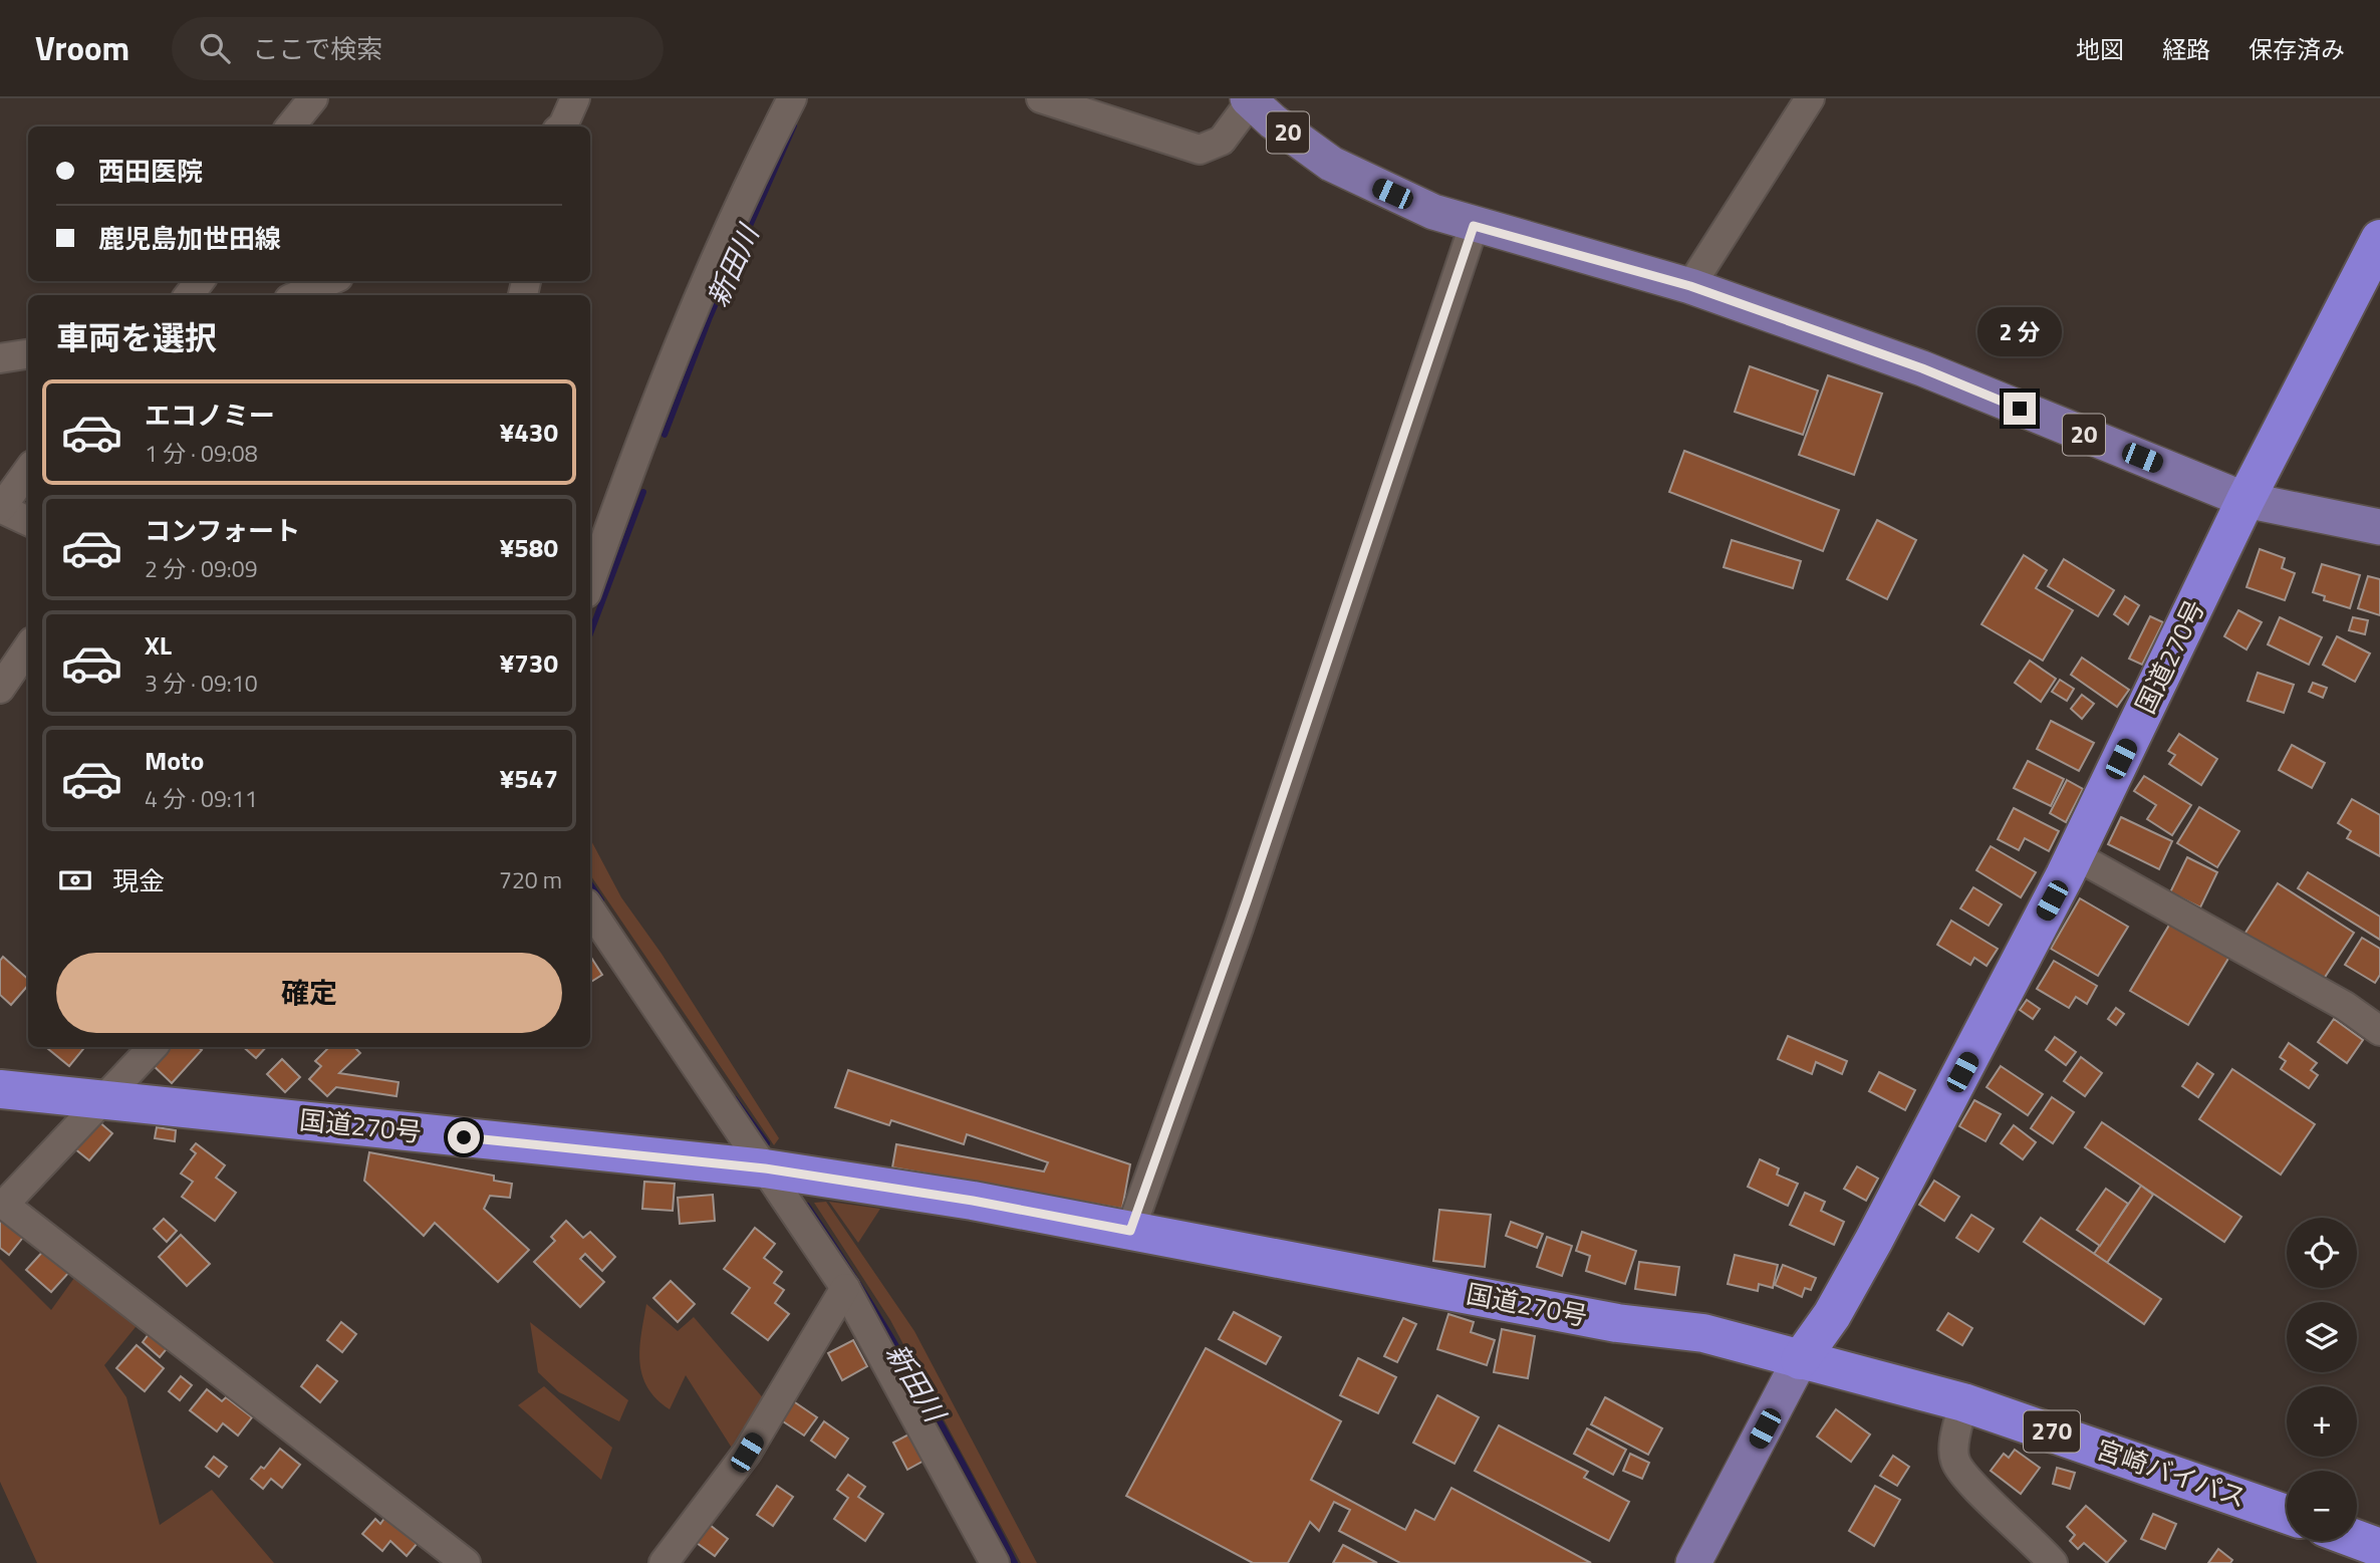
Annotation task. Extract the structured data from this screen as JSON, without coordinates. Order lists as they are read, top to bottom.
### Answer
{
  "streets": {
    "highway": ["国道270号", "270", "宮崎バイパス"],
    "main road": ["20"]
  },
  "crossings": [
    ["20", "国道270号"],
    ["国道270号", "宮崎バイパス"]
  ],
  "water": ["新田川"],
  "page": {
    "header": "Vroom",
    "search": "ここで検索",
    "nav": ["地図", "経路", "保存済み"],
    "banner": ["西田医院", "鹿児島加世田線"],
    "heading": "車両を選択",
    "bubble": "2 分",
    "list": [
      {
        "name": "エコノミー",
        "note": "1 分 · 09:08",
        "value": "¥430"
      },
      {
        "name": "コンフォート",
        "note": "2 分 · 09:09",
        "value": "¥580"
      },
      {
        "name": "XL",
        "note": "3 分 · 09:10",
        "value": "¥730"
      },
      {
        "name": "Moto",
        "note": "4 分 · 09:11",
        "value": "¥547"
      }
    ],
    "pay": ["現金", "720 m"],
    "buttons": "確定",
    "map_buttons": ["+", "−"]
  }
}
